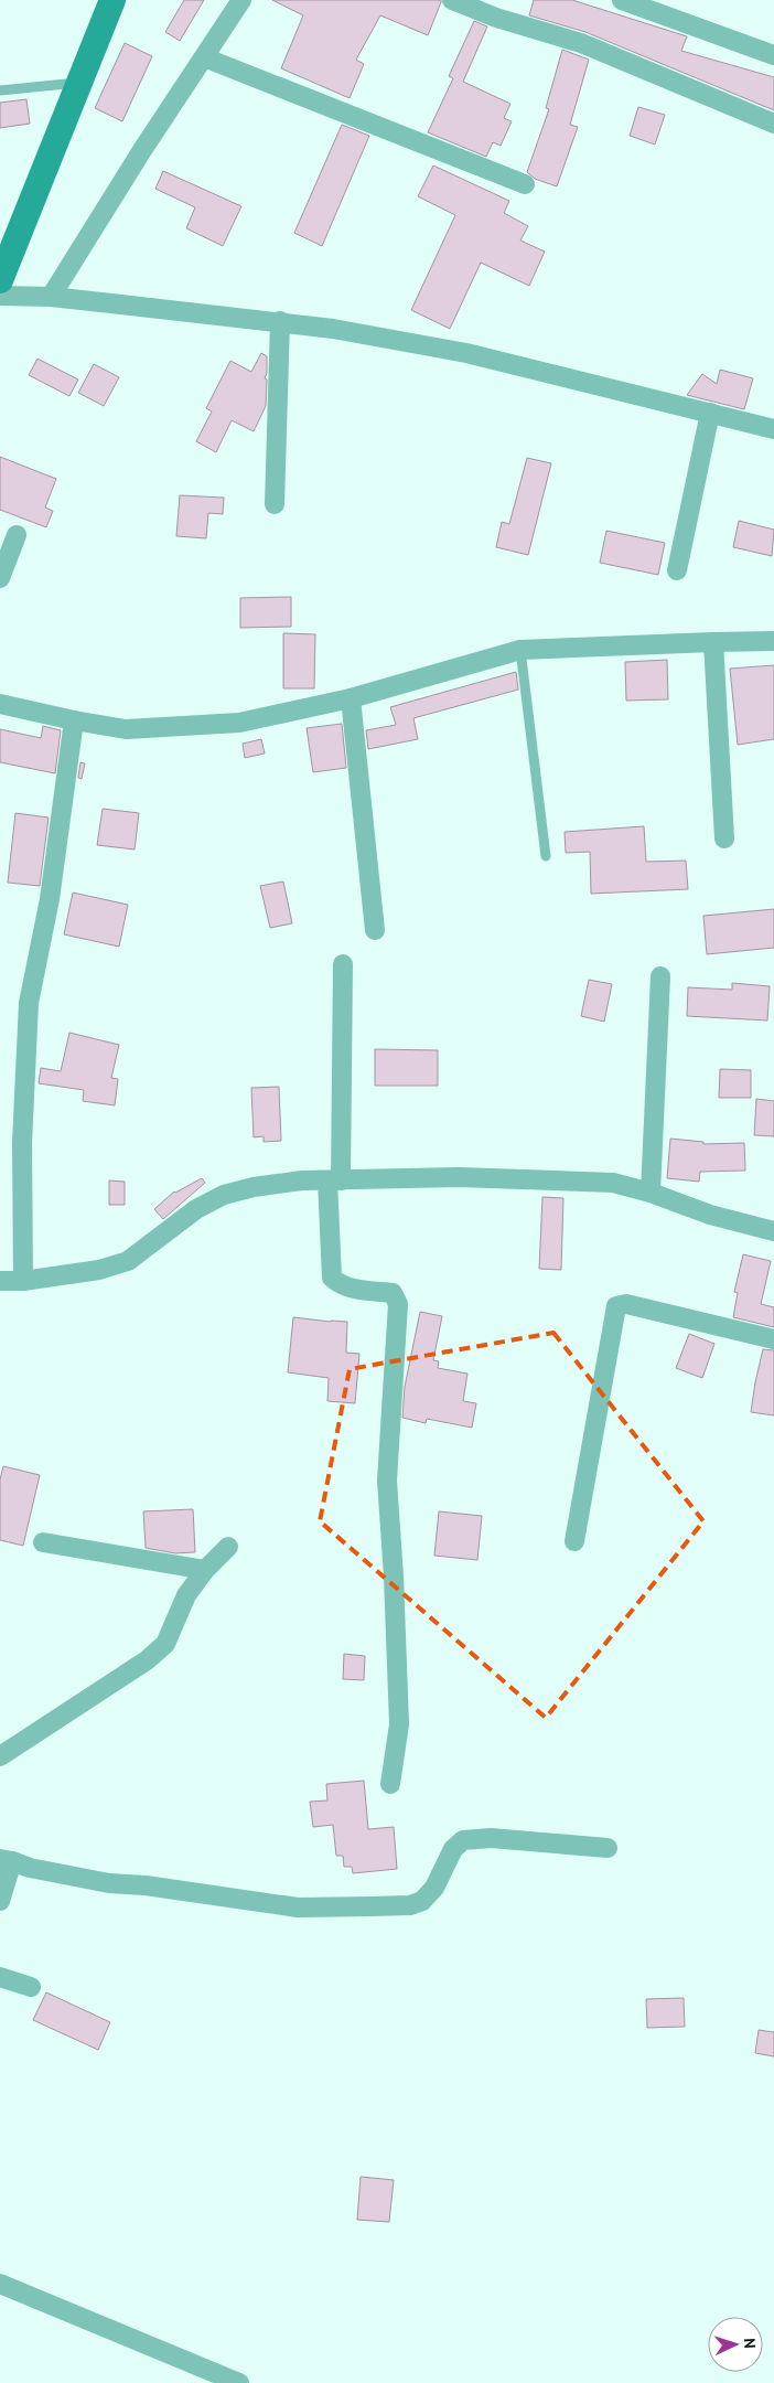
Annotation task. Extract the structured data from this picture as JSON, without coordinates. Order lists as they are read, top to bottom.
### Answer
{
  "north": "right"
}
